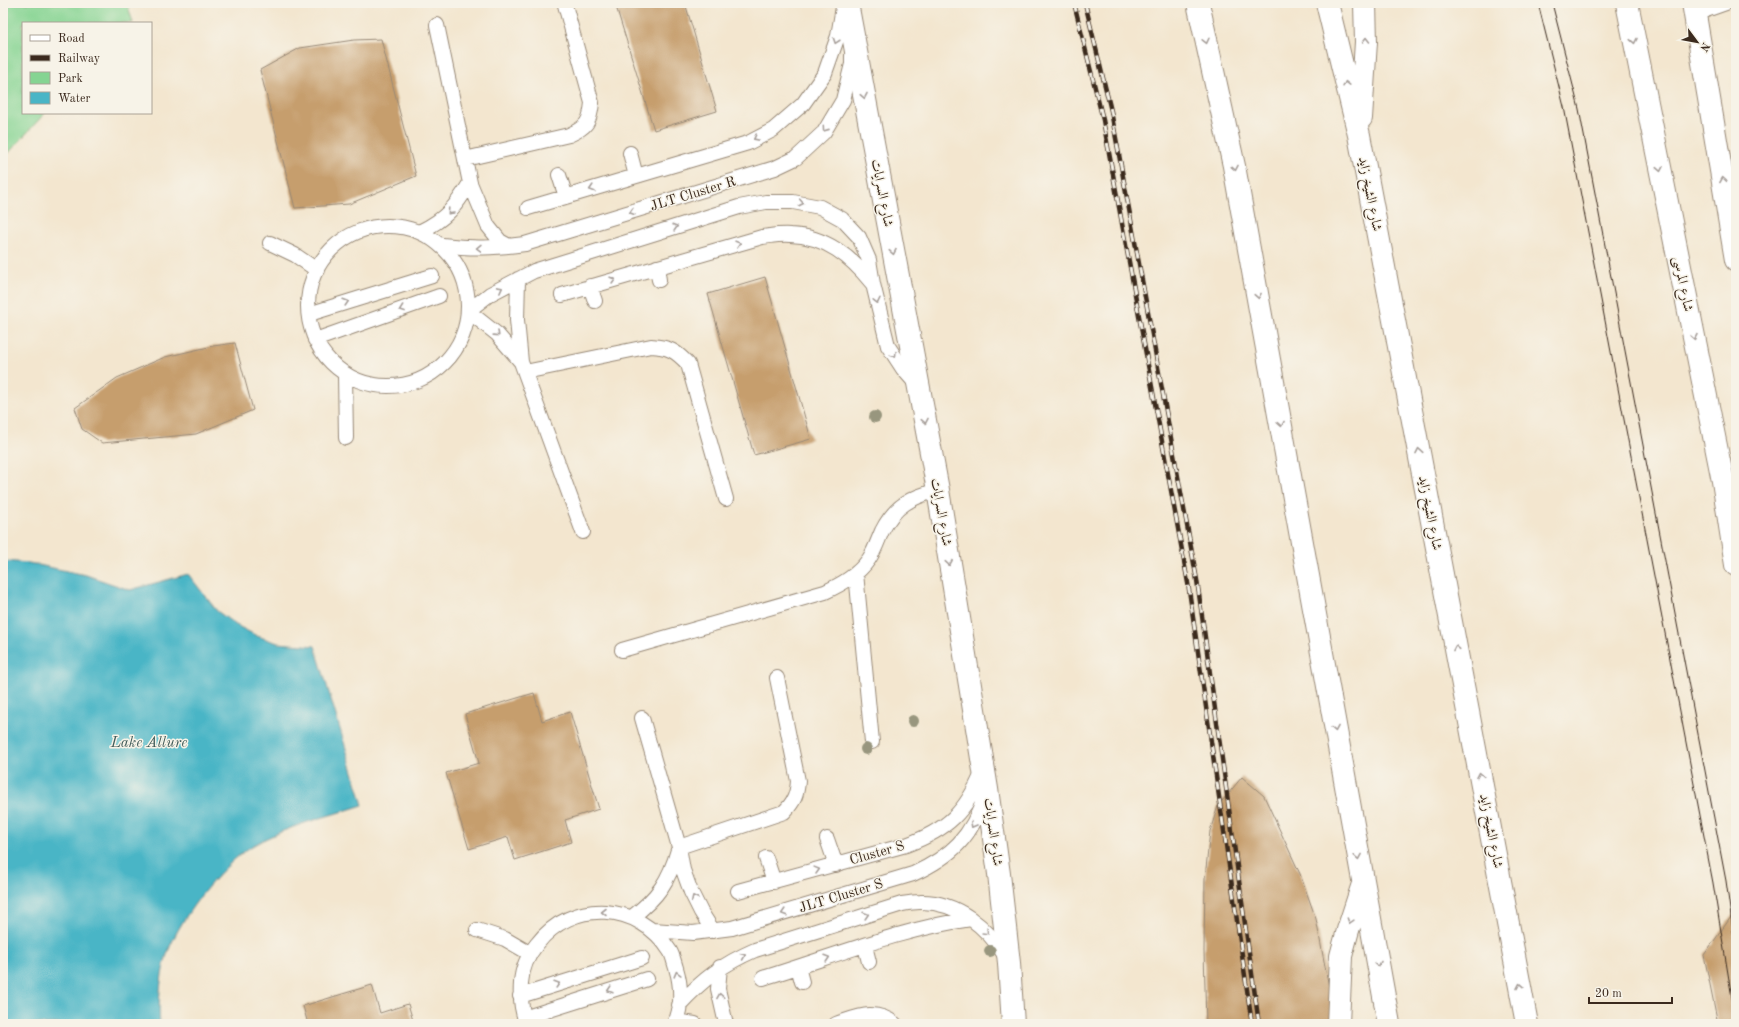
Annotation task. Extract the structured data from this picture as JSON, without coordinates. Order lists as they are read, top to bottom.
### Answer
{
  "streets": {
    "main road": ["شارع السرايات", "شارع الشيخ زايد", "شارع المرسى"],
    "lane": ["JLT Cluster R", "Cluster S", "JLT Cluster S"]
  },
  "crossings": [
    ["شارع السرايات", "JLT Cluster R"],
    ["شارع السرايات", "Cluster S"],
    ["شارع السرايات", "JLT Cluster S"],
    ["Cluster S", "JLT Cluster S"]
  ],
  "one_way": ["شارع السرايات"],
  "water": ["Lake Allure"],
  "legend": [
    "Road",
    "Railway",
    "Park",
    "Water"
  ],
  "scale_bar": "20 m",
  "north": "bottom right"
}
